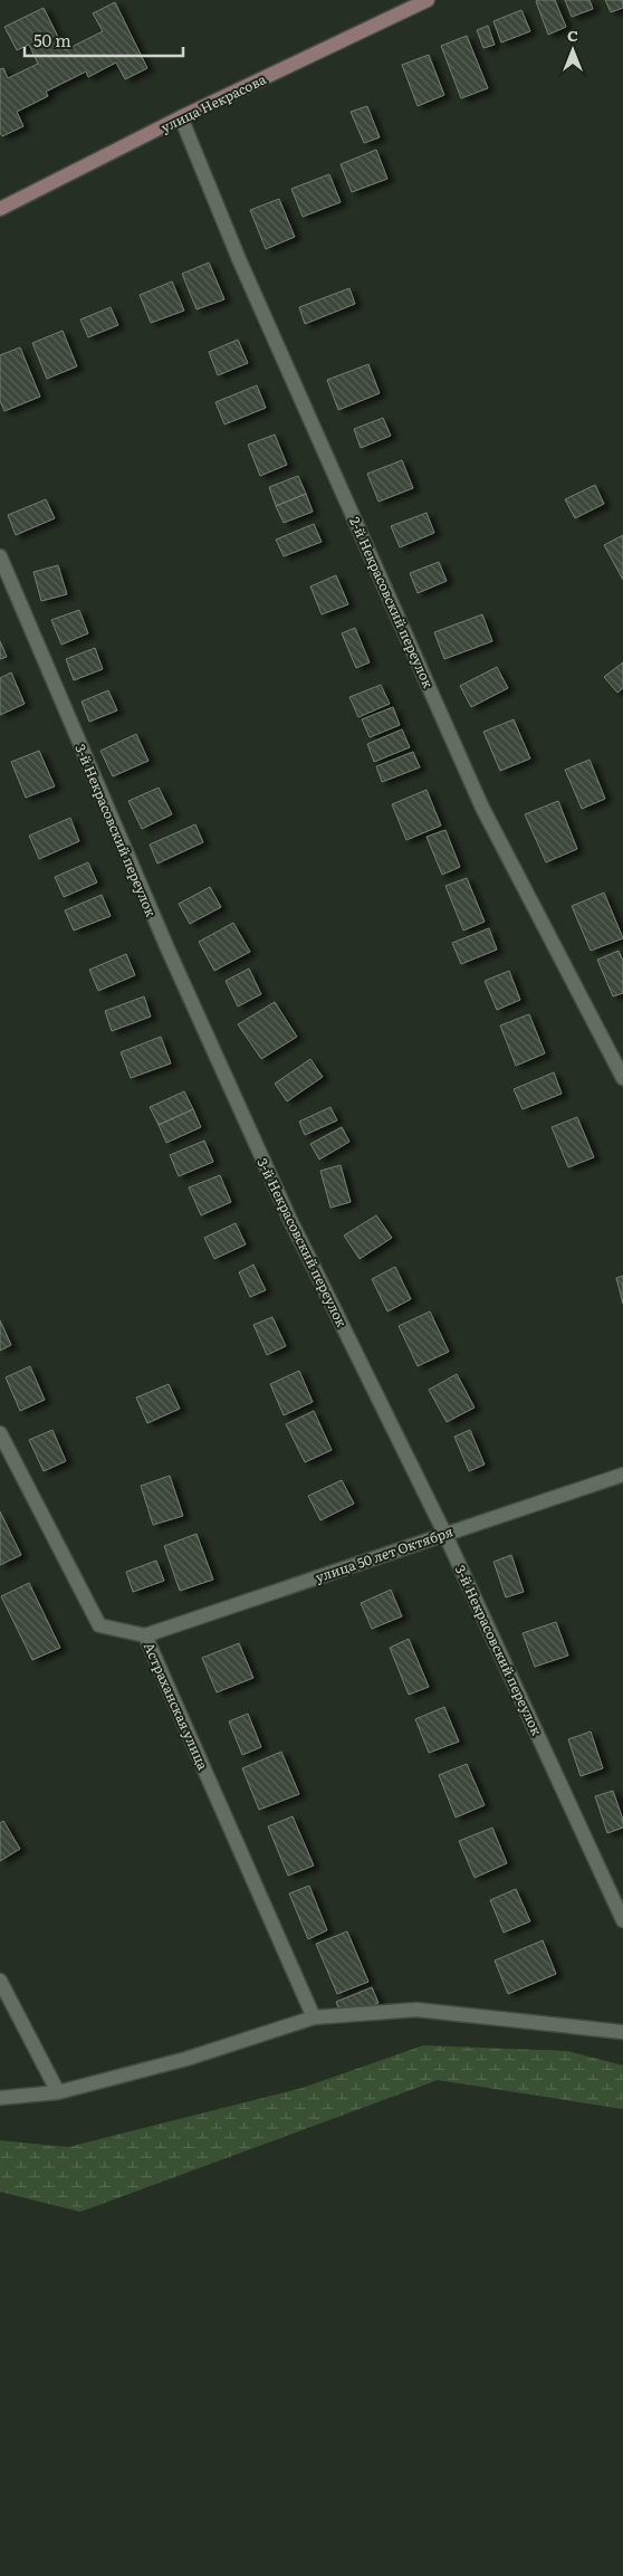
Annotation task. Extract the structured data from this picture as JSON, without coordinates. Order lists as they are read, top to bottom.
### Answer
{
  "streets": {
    "street": [
      "улица Некрасова",
      "2-й Некрасовский переулок",
      "3-й Некрасовский переулок",
      "улица 50 лет Октября",
      "Астраханская улица"
    ]
  },
  "crossings": [
    ["улица Некрасова", "2-й Некрасовский переулок"],
    ["3-й Некрасовский переулок", "улица 50 лет Октября"],
    ["улица 50 лет Октября", "Астраханская улица"]
  ],
  "scale_bar": "50 m",
  "north": "top"
}
